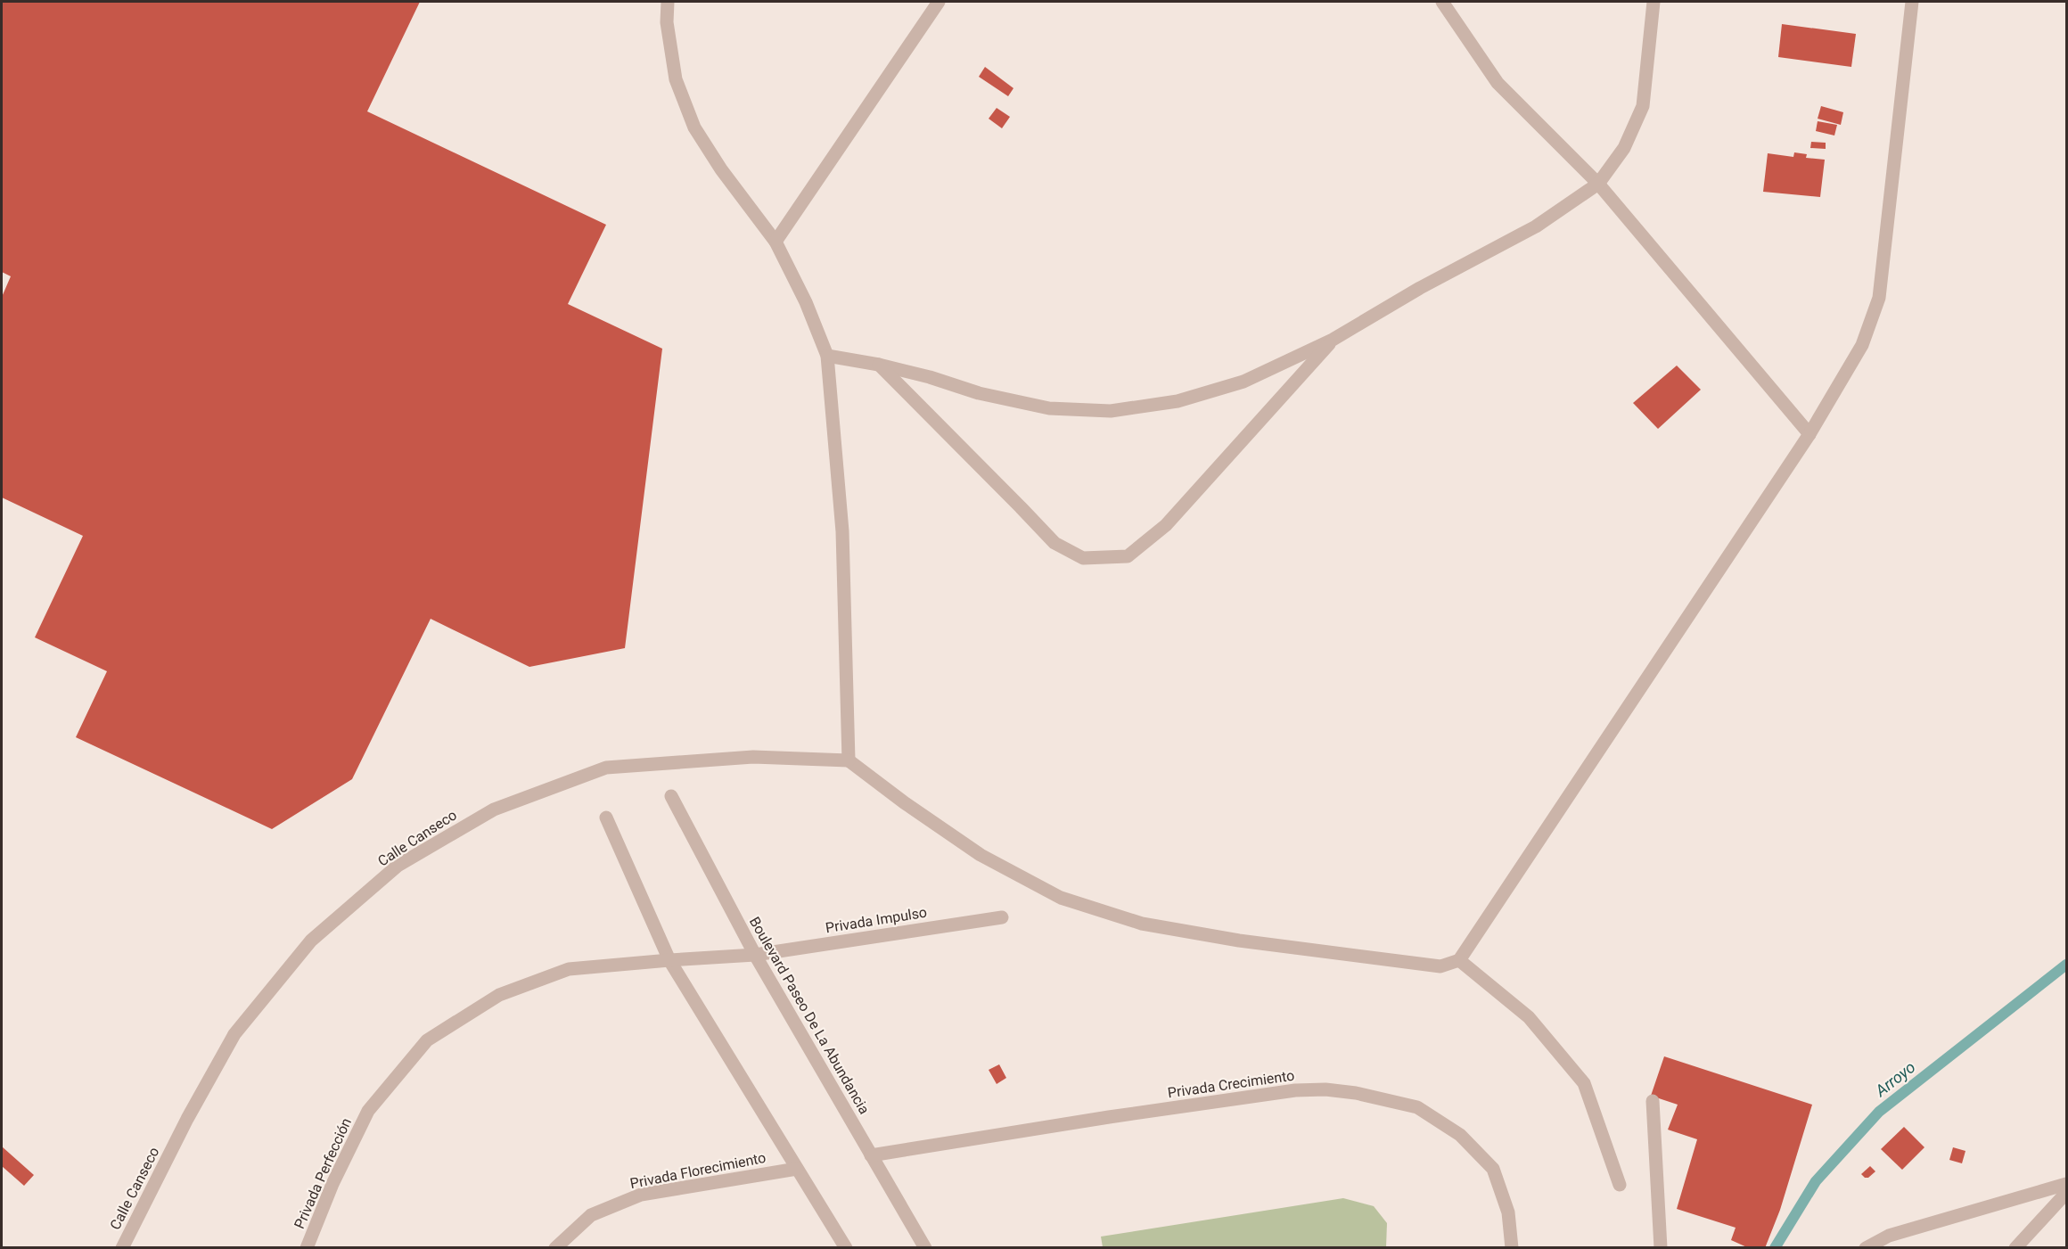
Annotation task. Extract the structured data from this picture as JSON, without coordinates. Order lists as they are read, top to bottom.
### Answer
{
  "streets": {
    "street": [
      "Calle Canseco",
      "Privada Impulso",
      "Boulevard Paseo De La Abundancia",
      "Privada Crecimiento",
      "Privada Florecimiento",
      "Privada Perfección"
    ]
  },
  "crossings": [
    ["Privada Impulso", "Boulevard Paseo De La Abundancia"],
    ["Privada Impulso", "Privada Perfección"],
    ["Boulevard Paseo De La Abundancia", "Privada Crecimiento"]
  ],
  "water": ["Arroyo"]
}
